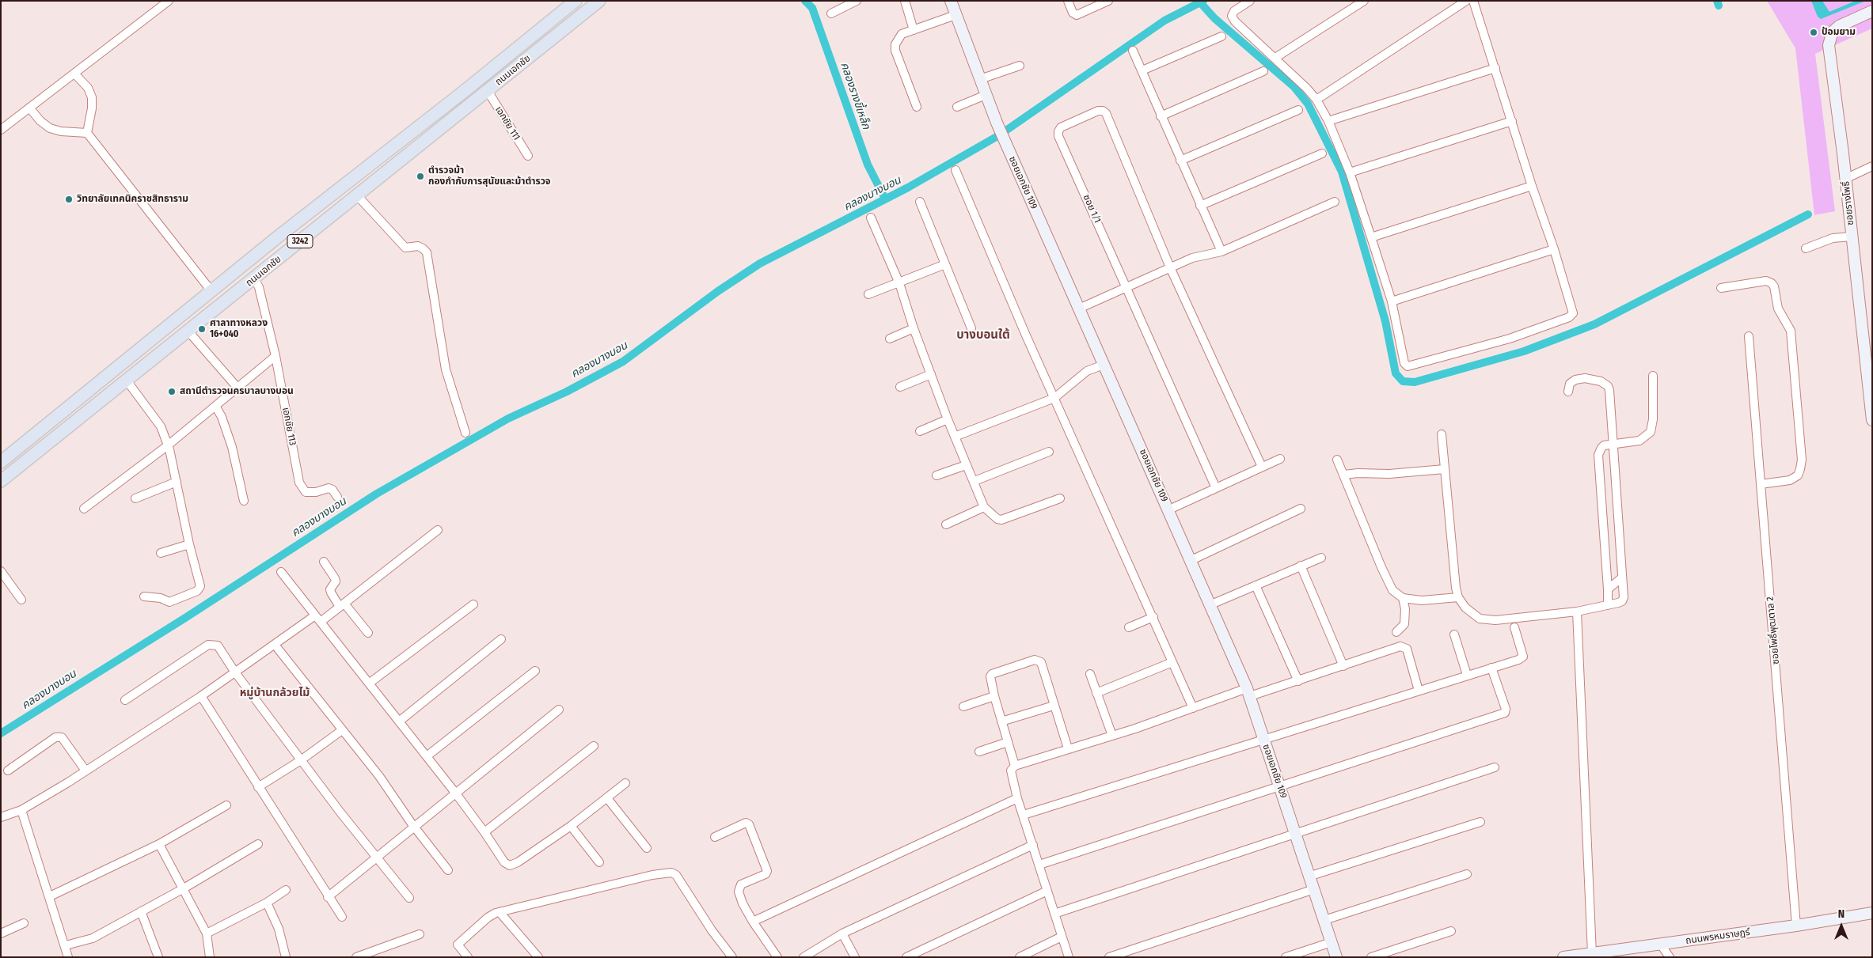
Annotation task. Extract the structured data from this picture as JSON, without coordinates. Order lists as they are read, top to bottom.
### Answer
{
  "streets": {
    "main road": ["ถนนเอกชัย", "3242"],
    "street": [
      "เอกชัย 111",
      "ซอยเอกชัย 109",
      "ซอยรางโพธิ์",
      "ซอย 1/1",
      "เอกชัย 113",
      "ซอยโพธิ์พุฒตาล 2",
      "ถนนพรหมราษฎร์"
    ]
  },
  "crossings": [
    ["ถนนเอกชัย", "เอกชัย 111"],
    ["ถนนเอกชัย", "เอกชัย 113"],
    ["ซอยโพธิ์พุฒตาล 2", "ถนนพรหมราษฎร์"]
  ],
  "districts": ["บางบอนใต้", "หมู่บ้านกล้วยไม้"],
  "water": ["คลองรางขี้เหล็ก", "คลองบางบอน"],
  "places": [
    "ป้อมยาม",
    "ตำรวจม้า กองกำกับการสุนัขและม้าตำรวจ",
    "วิทยาลัยเทคนิคราชสิทธาราม",
    "ศาลาทางหลวง 16+040",
    "สถานีตำรวจนครบาลบางบอน"
  ],
  "north": "top"
}
